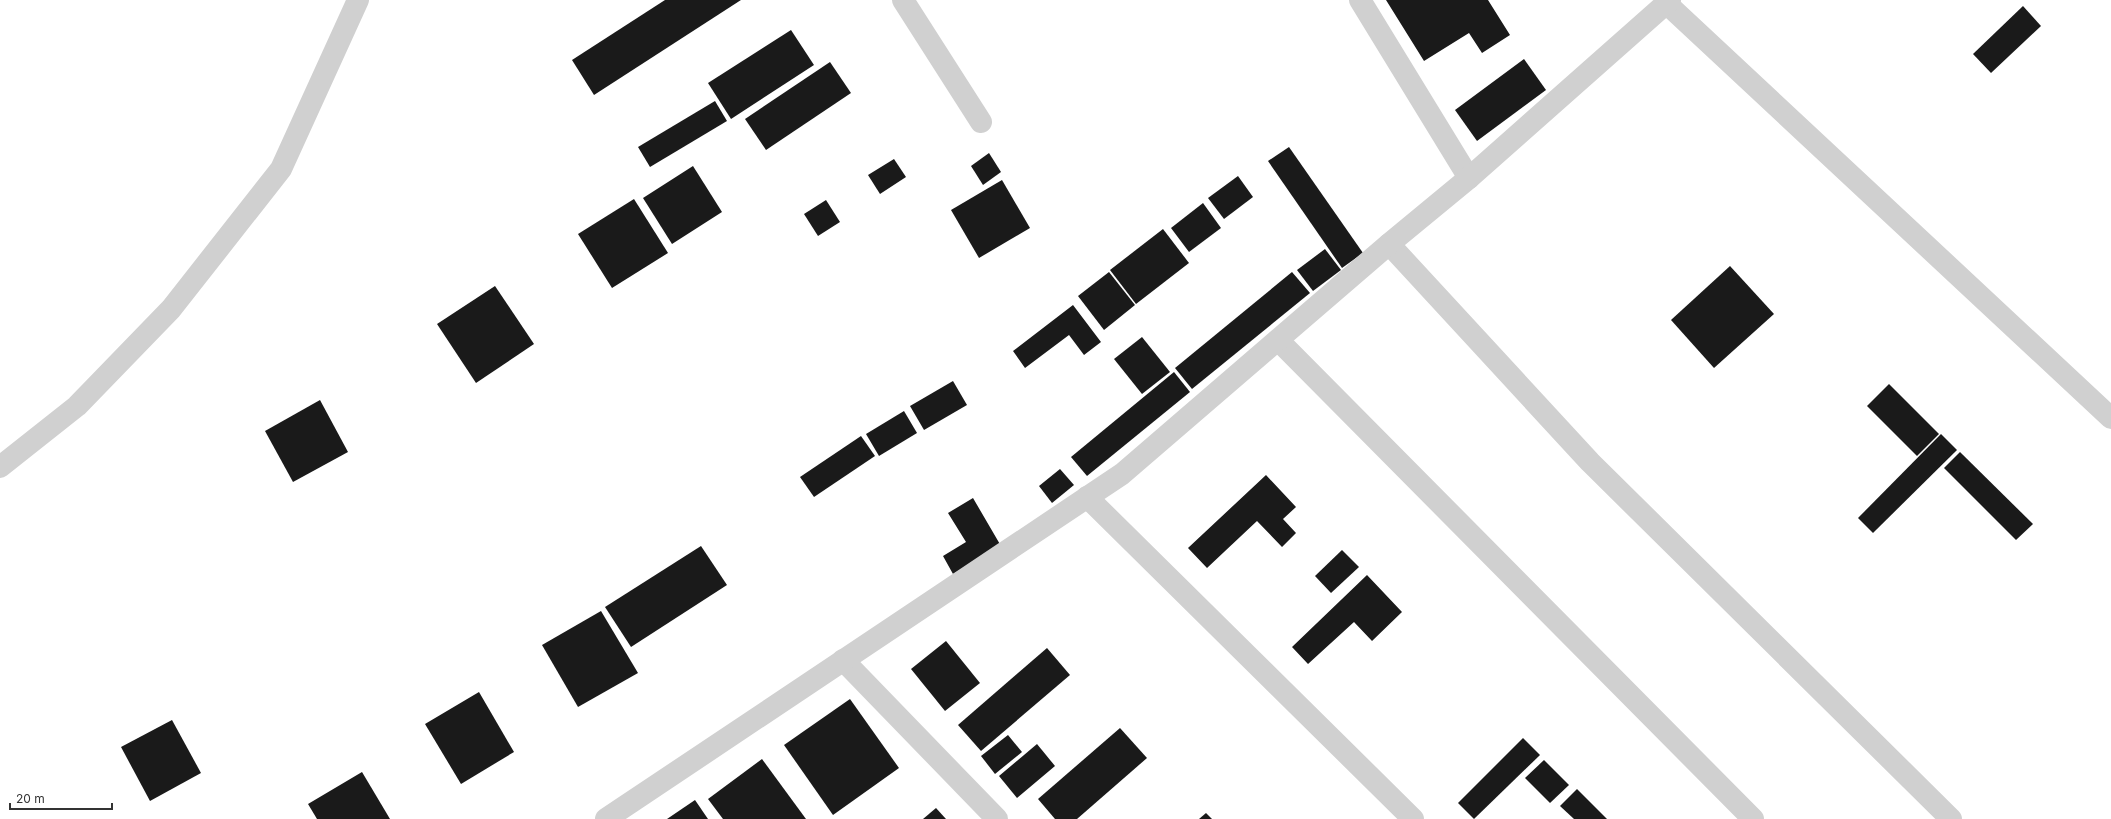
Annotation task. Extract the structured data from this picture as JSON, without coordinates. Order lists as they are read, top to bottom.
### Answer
{
  "scale_bar": "20 m"
}
